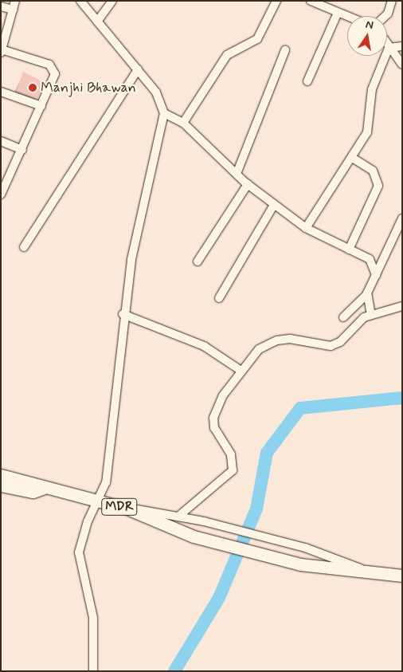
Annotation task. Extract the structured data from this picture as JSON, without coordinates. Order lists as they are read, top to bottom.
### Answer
{
  "streets": {
    "main road": ["MDR"]
  },
  "places": ["Manjhi Bhawan"],
  "north": "top"
}
